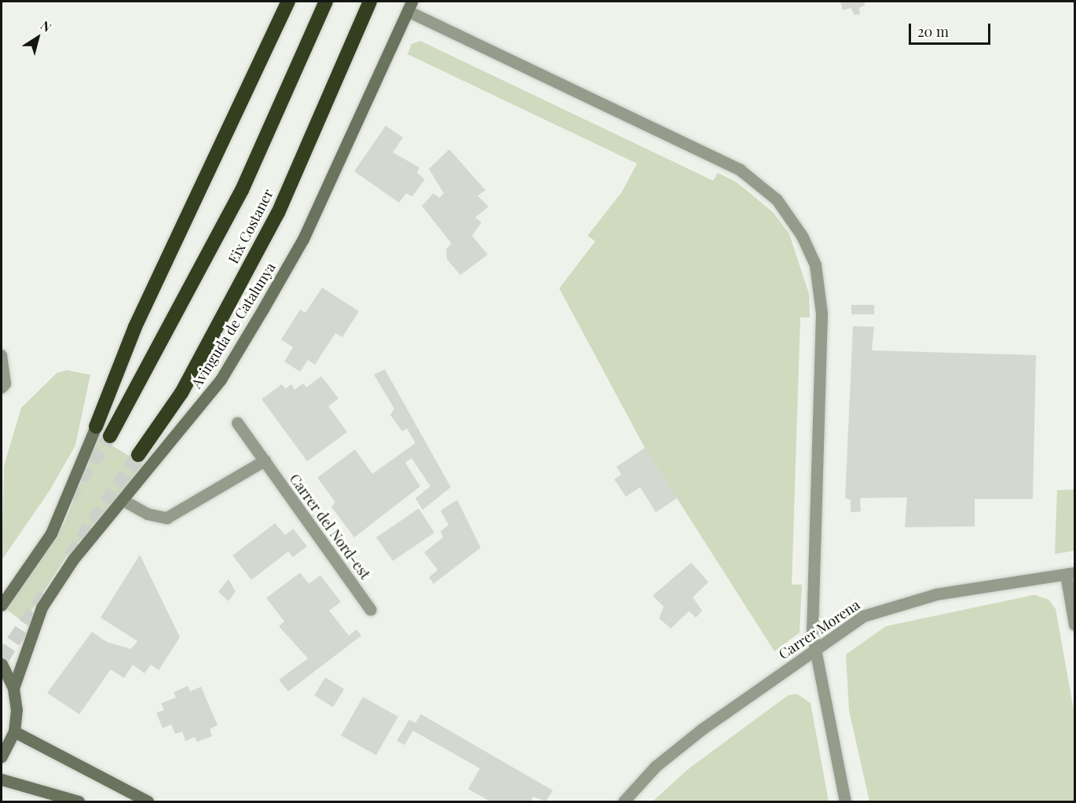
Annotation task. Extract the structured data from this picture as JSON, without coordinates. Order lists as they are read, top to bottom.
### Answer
{
  "streets": {
    "highway": ["Eix Costaner"],
    "main road": ["Avinguda de Catalunya"],
    "street": ["Carrer del Nord-est", "Carrer Morena"]
  },
  "scale_bar": "20 m",
  "north": "top right"
}
